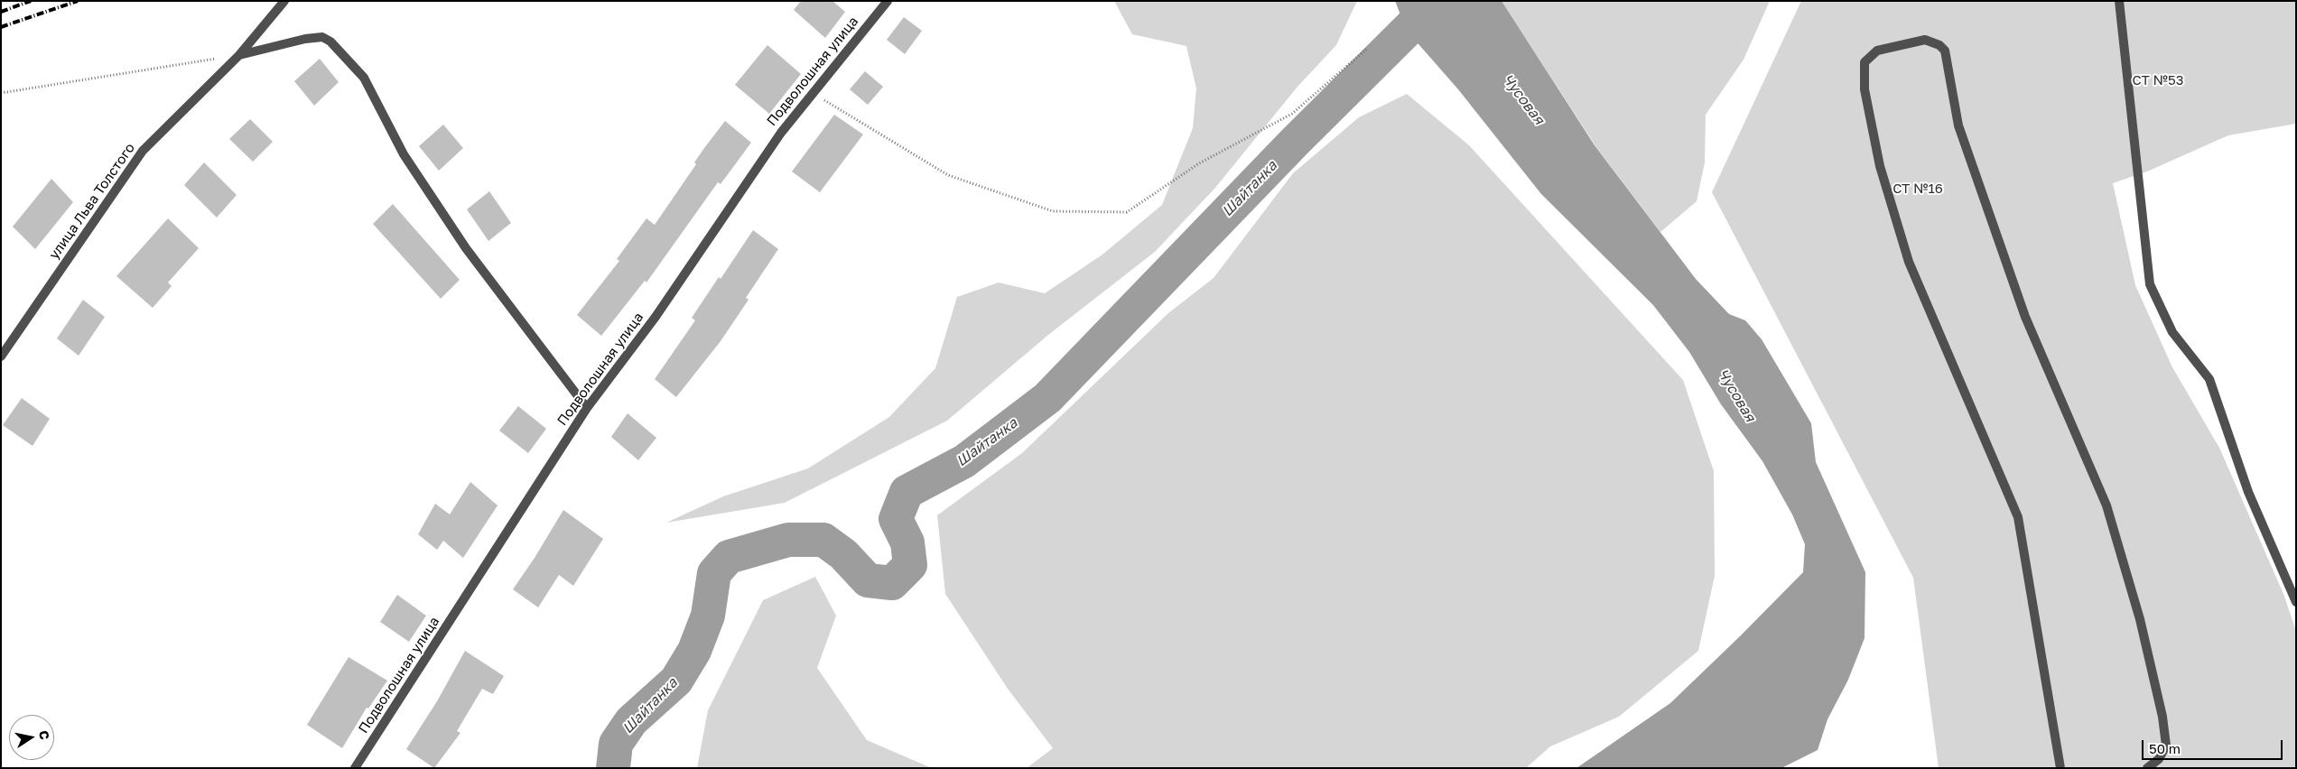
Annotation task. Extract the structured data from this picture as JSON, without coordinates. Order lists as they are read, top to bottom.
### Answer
{
  "streets": {
    "street": ["Подволошная улица", "улица Льва Толстого"]
  },
  "water": ["Чусовая", "Шайтанка"],
  "parks": ["СТ №53", "СТ №16"],
  "scale_bar": "50 m",
  "north": "right"
}
